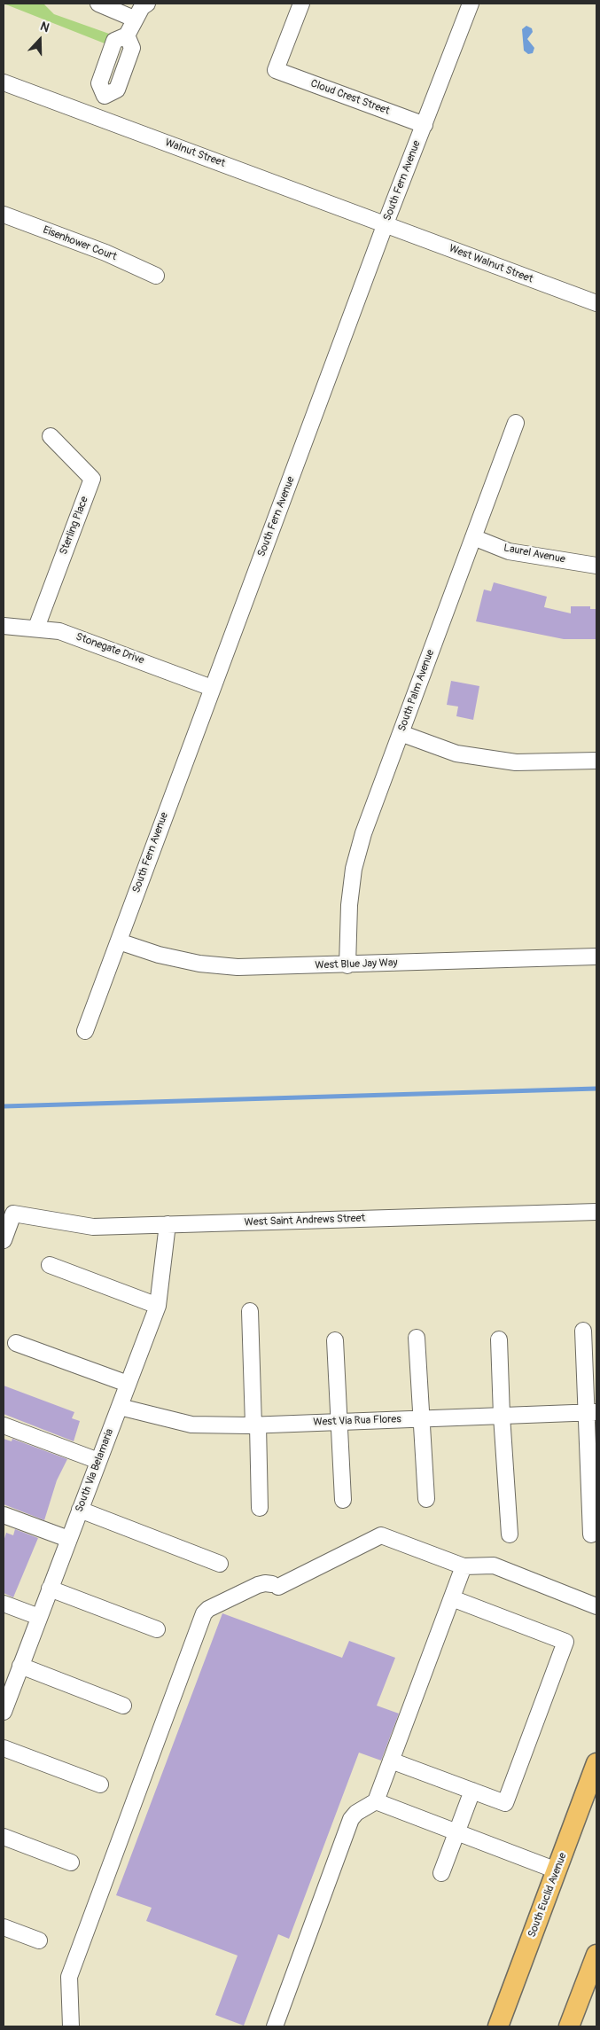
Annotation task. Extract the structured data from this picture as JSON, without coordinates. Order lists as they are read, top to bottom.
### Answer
{
  "streets": {
    "main road": ["South Euclid Avenue"],
    "street": [
      "Cloud Crest Street",
      "Walnut Street",
      "South Fern Avenue",
      "Eisenhower Court",
      "West Walnut Street",
      "Sterling Place",
      "Laurel Avenue",
      "Stonegate Drive",
      "South Palm Avenue",
      "West Blue Jay Way",
      "West Saint Andrews Street",
      "West Via Rua Flores",
      "South Via Belamaria"
    ]
  },
  "crossings": [
    ["Cloud Crest Street", "South Fern Avenue"],
    ["Walnut Street", "South Fern Avenue"],
    ["Walnut Street", "West Walnut Street"],
    ["South Fern Avenue", "West Walnut Street"],
    ["South Fern Avenue", "Stonegate Drive"],
    ["South Fern Avenue", "West Blue Jay Way"],
    ["Sterling Place", "Stonegate Drive"],
    ["Laurel Avenue", "South Palm Avenue"],
    ["South Palm Avenue", "West Blue Jay Way"],
    ["West Saint Andrews Street", "South Via Belamaria"],
    ["West Via Rua Flores", "South Via Belamaria"]
  ],
  "north": "top"
}
